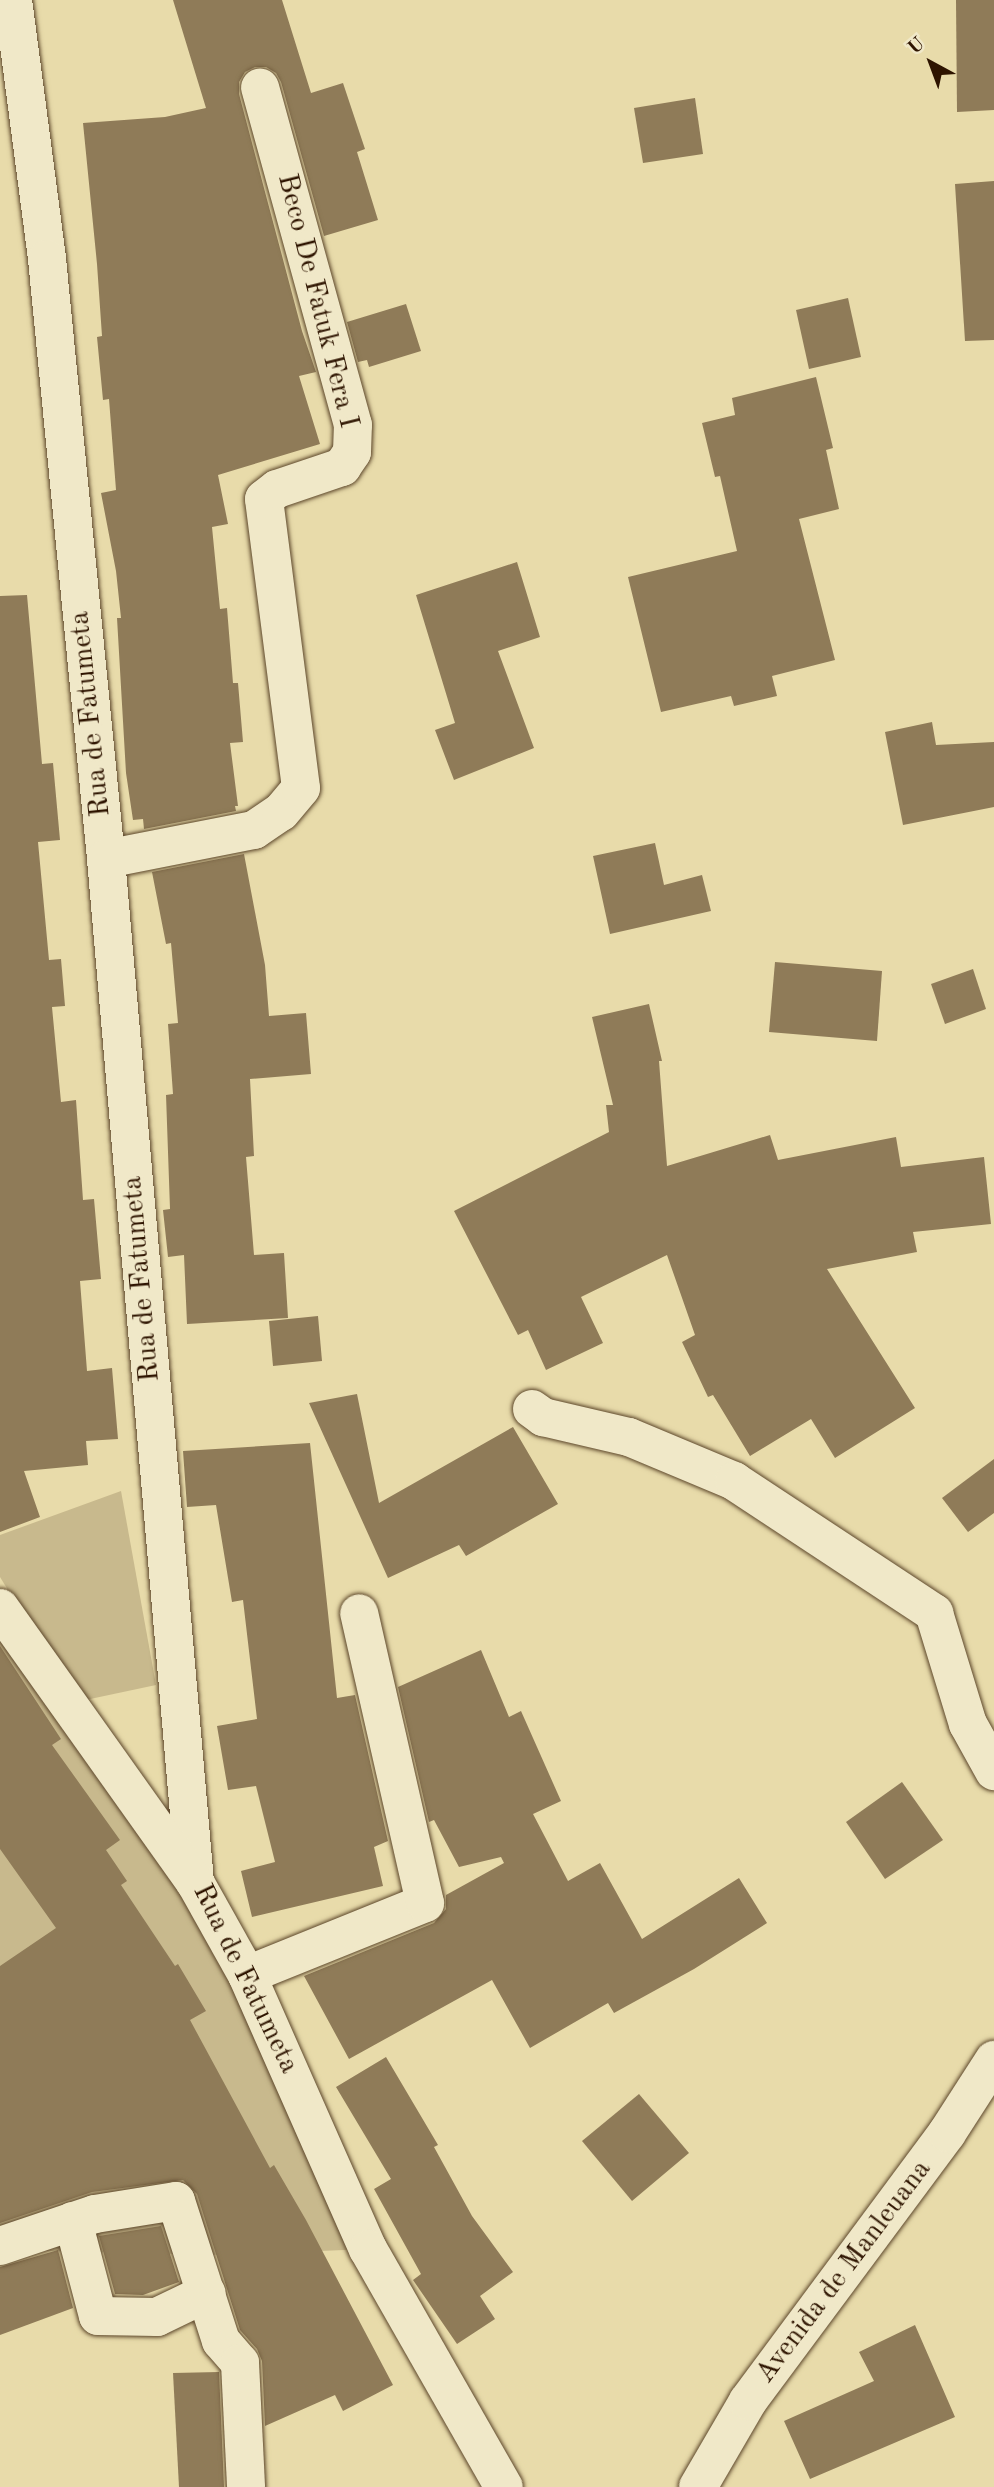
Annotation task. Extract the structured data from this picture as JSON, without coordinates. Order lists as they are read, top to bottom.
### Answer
{
  "streets": {
    "street": ["Beco De Fatuk Fera I", "Rua de Fatumeta", "Avenida de Manleuana"]
  },
  "crossings": [
    ["Beco De Fatuk Fera I", "Rua de Fatumeta"]
  ],
  "north": "top left"
}
